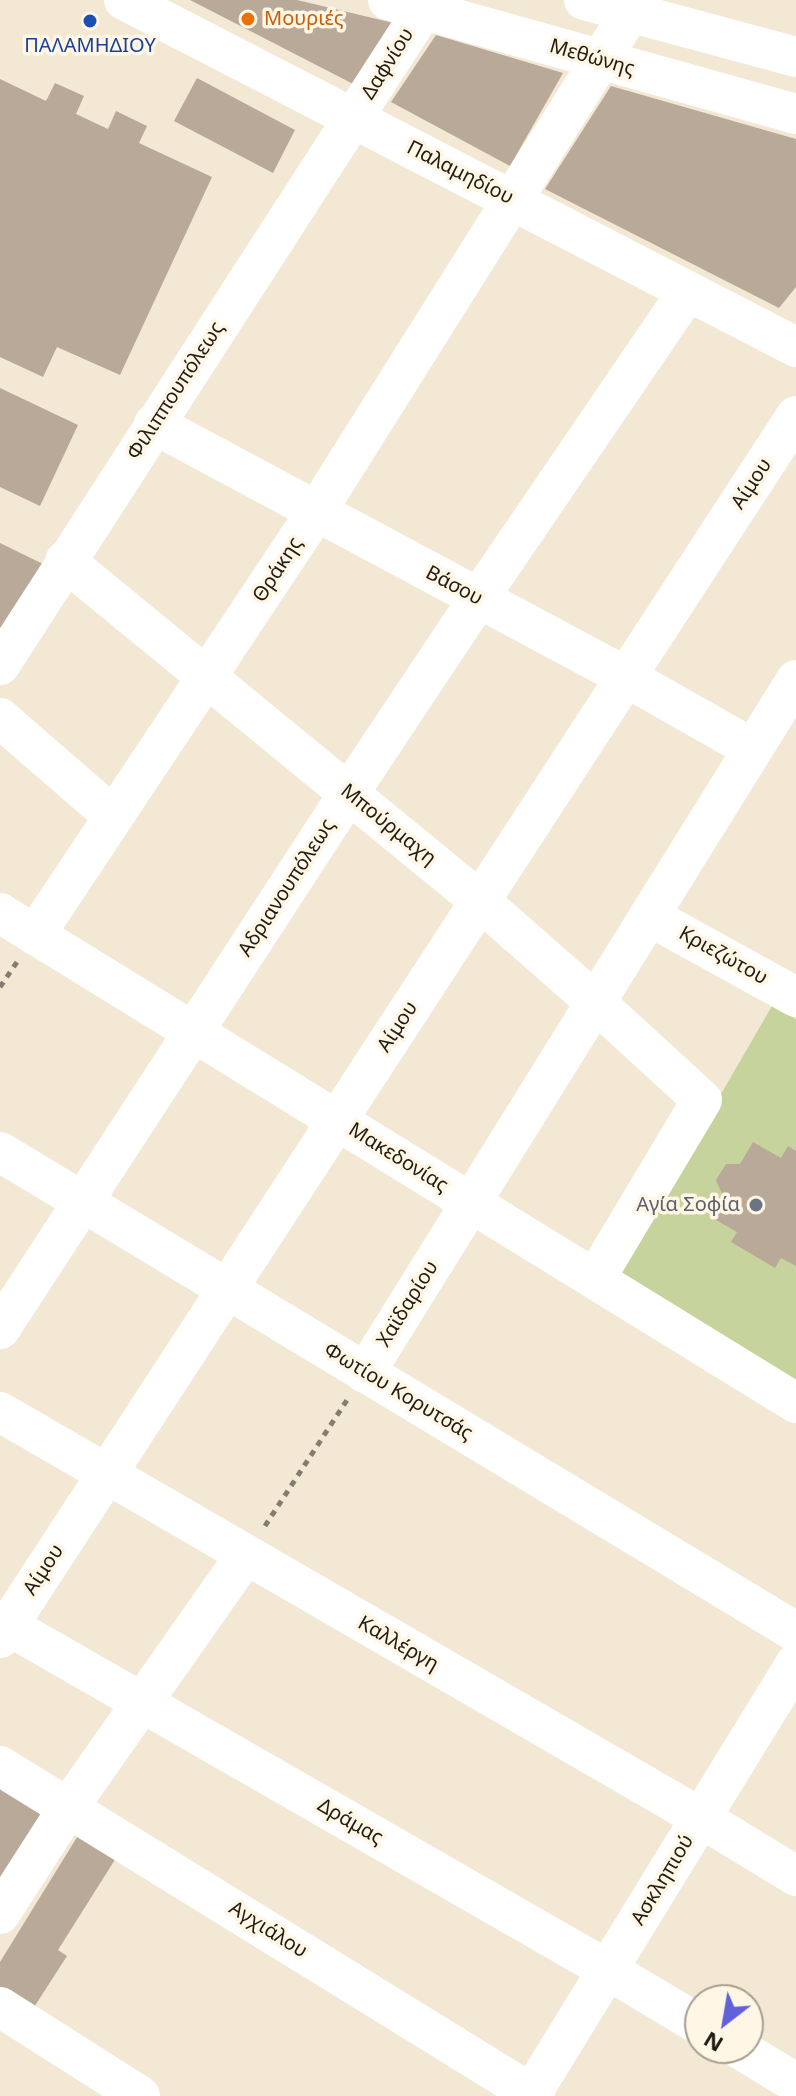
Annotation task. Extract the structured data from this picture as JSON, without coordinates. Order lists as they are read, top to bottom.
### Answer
{
  "streets": {
    "street": [
      "Μεθώνης",
      "Δαφνίου",
      "Παλαμηδίου",
      "Φιλιππουπόλεως",
      "Αίμου",
      "Θράκης",
      "Βάσου",
      "Μπούρμαχη",
      "Αδριανουπόλεως",
      "Κριεζώτου",
      "Μακεδονίας",
      "Χαϊδαρίου",
      "Φωτίου Κορυτσάς",
      "Καλλέργη",
      "Δράμας",
      "Ασκληπιού",
      "Αγχιάλου"
    ]
  },
  "crossings": [
    ["Μεθώνης", "Δαφνίου"],
    ["Μεθώνης", "Θράκης"],
    ["Δαφνίου", "Παλαμηδίου"],
    ["Δαφνίου", "Φιλιππουπόλεως"],
    ["Παλαμηδίου", "Φιλιππουπόλεως"],
    ["Παλαμηδίου", "Θράκης"],
    ["Παλαμηδίου", "Αδριανουπόλεως"],
    ["Φιλιππουπόλεως", "Βάσου"],
    ["Φιλιππουπόλεως", "Μπούρμαχη"],
    ["Αίμου", "Βάσου"],
    ["Αίμου", "Μπούρμαχη"],
    ["Αίμου", "Μακεδονίας"],
    ["Αίμου", "Φωτίου Κορυτσάς"],
    ["Αίμου", "Καλλέργη"],
    ["Αίμου", "Δράμας"],
    ["Θράκης", "Βάσου"],
    ["Θράκης", "Μπούρμαχη"],
    ["Θράκης", "Μακεδονίας"],
    ["Βάσου", "Αδριανουπόλεως"],
    ["Βάσου", "Χαϊδαρίου"],
    ["Μπούρμαχη", "Αδριανουπόλεως"],
    ["Μπούρμαχη", "Μακεδονίας"],
    ["Μπούρμαχη", "Χαϊδαρίου"],
    ["Αδριανουπόλεως", "Μακεδονίας"],
    ["Αδριανουπόλεως", "Φωτίου Κορυτσάς"],
    ["Κριεζώτου", "Χαϊδαρίου"],
    ["Μακεδονίας", "Χαϊδαρίου"],
    ["Χαϊδαρίου", "Φωτίου Κορυτσάς"],
    ["Καλλέργη", "Ασκληπιού"],
    ["Δράμας", "Ασκληπιού"],
    ["Ασκληπιού", "Αγχιάλου"]
  ],
  "places": ["Μουριές", "ΠΑΛΑΜΗΔΙΟΥ", "Αγία Σοφία"],
  "north": "bottom left"
}
